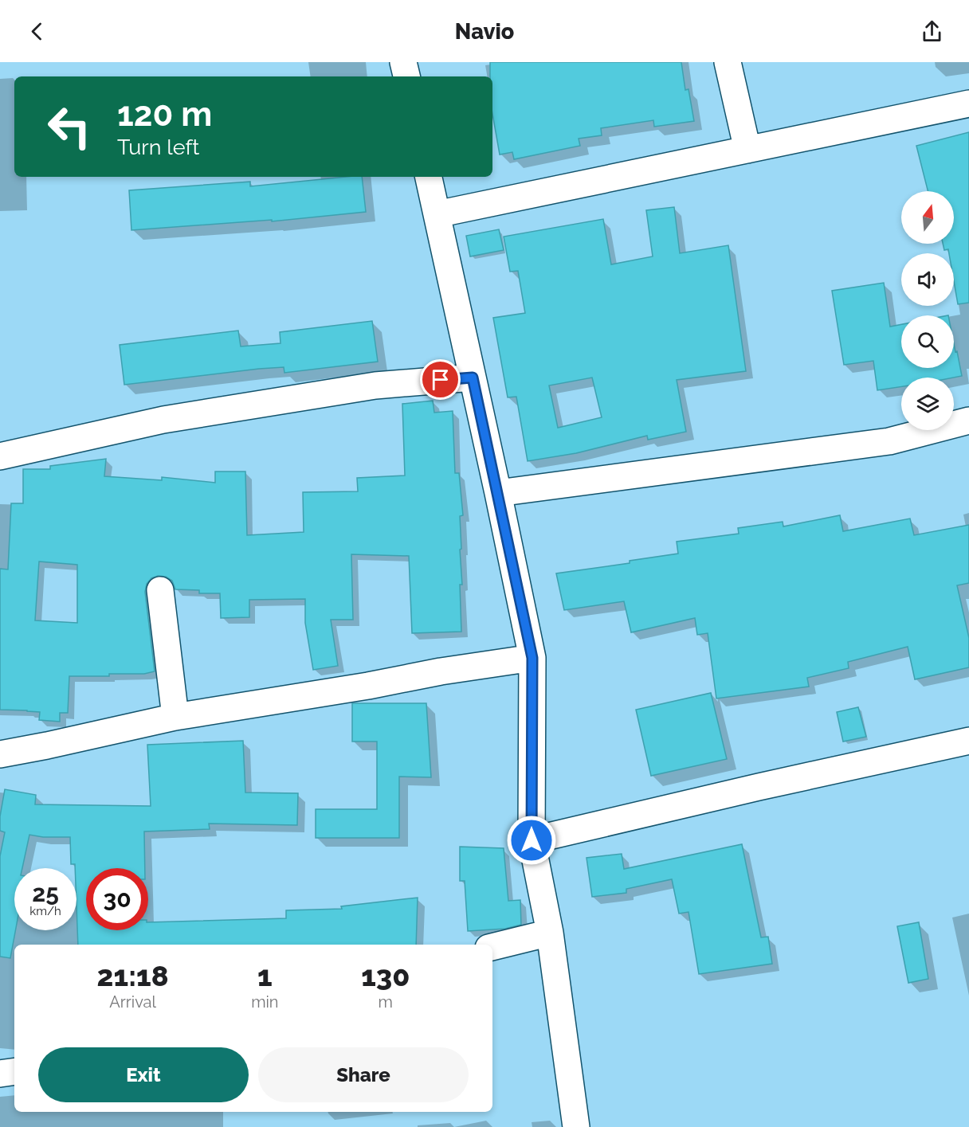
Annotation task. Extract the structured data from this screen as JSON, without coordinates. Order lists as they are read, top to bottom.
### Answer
{
  "north": "top",
  "page": {
    "header": "Navio",
    "turn": ["120 m", "Turn left"],
    "speed": "25 km/h",
    "limit": "30",
    "eta": [
      "21:18",
      "Arrival",
      "1",
      "min",
      "130",
      "m"
    ],
    "buttons": ["Exit", "Share"]
  }
}
